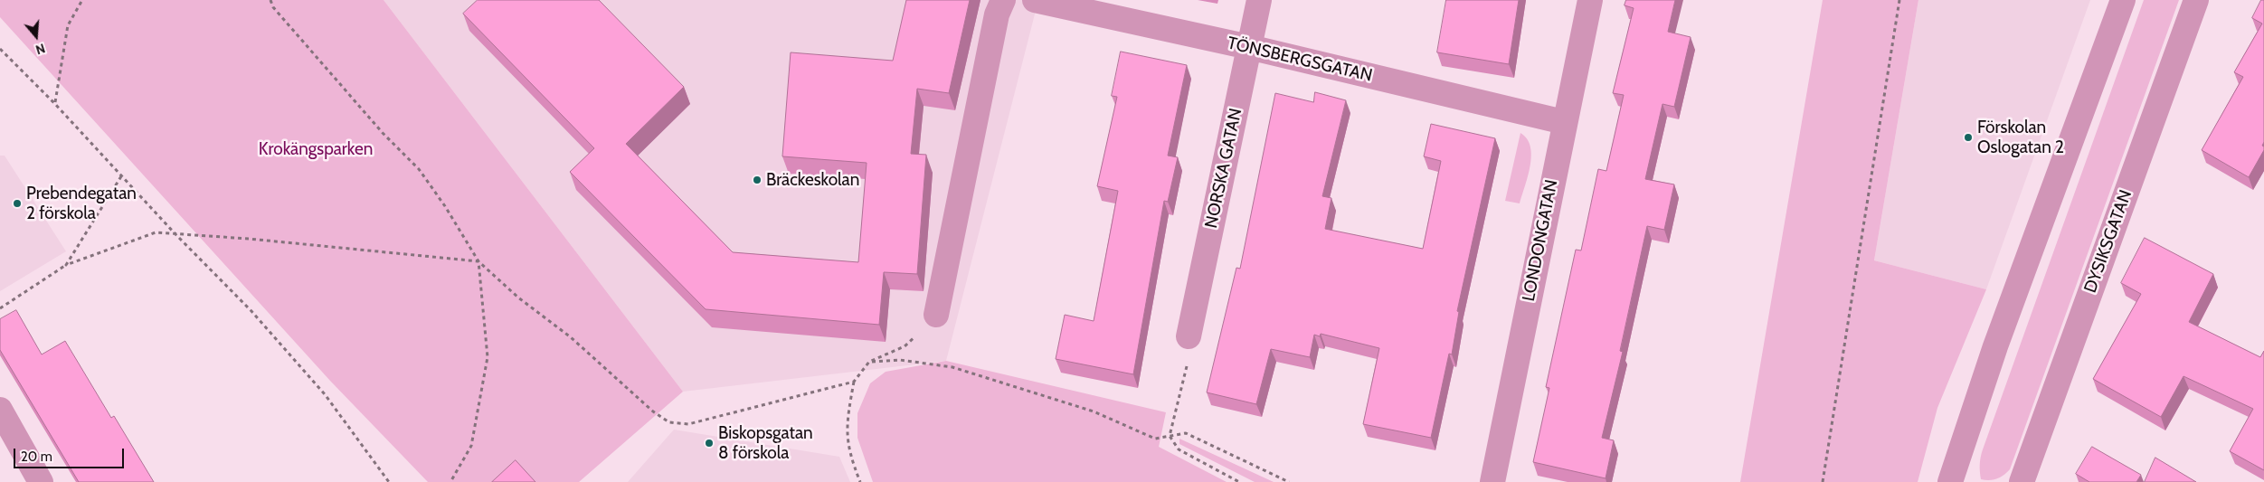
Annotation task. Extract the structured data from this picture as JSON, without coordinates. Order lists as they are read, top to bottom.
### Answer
{
  "streets": {
    "street": [
      "TÖNSBERGSGATAN",
      "NORSKA GATAN",
      "LONDONGATAN",
      "DYSIKSGATAN"
    ]
  },
  "crossings": [
    ["TÖNSBERGSGATAN", "NORSKA GATAN"],
    ["TÖNSBERGSGATAN", "LONDONGATAN"]
  ],
  "parks": ["Krokängsparken"],
  "places": [
    "Förskolan Oslogatan 2",
    "Bräckeskolan",
    "Prebendegatan 2 förskola",
    "Biskopsgatan 8 förskola"
  ],
  "scale_bar": "20 m",
  "north": "bottom"
}
